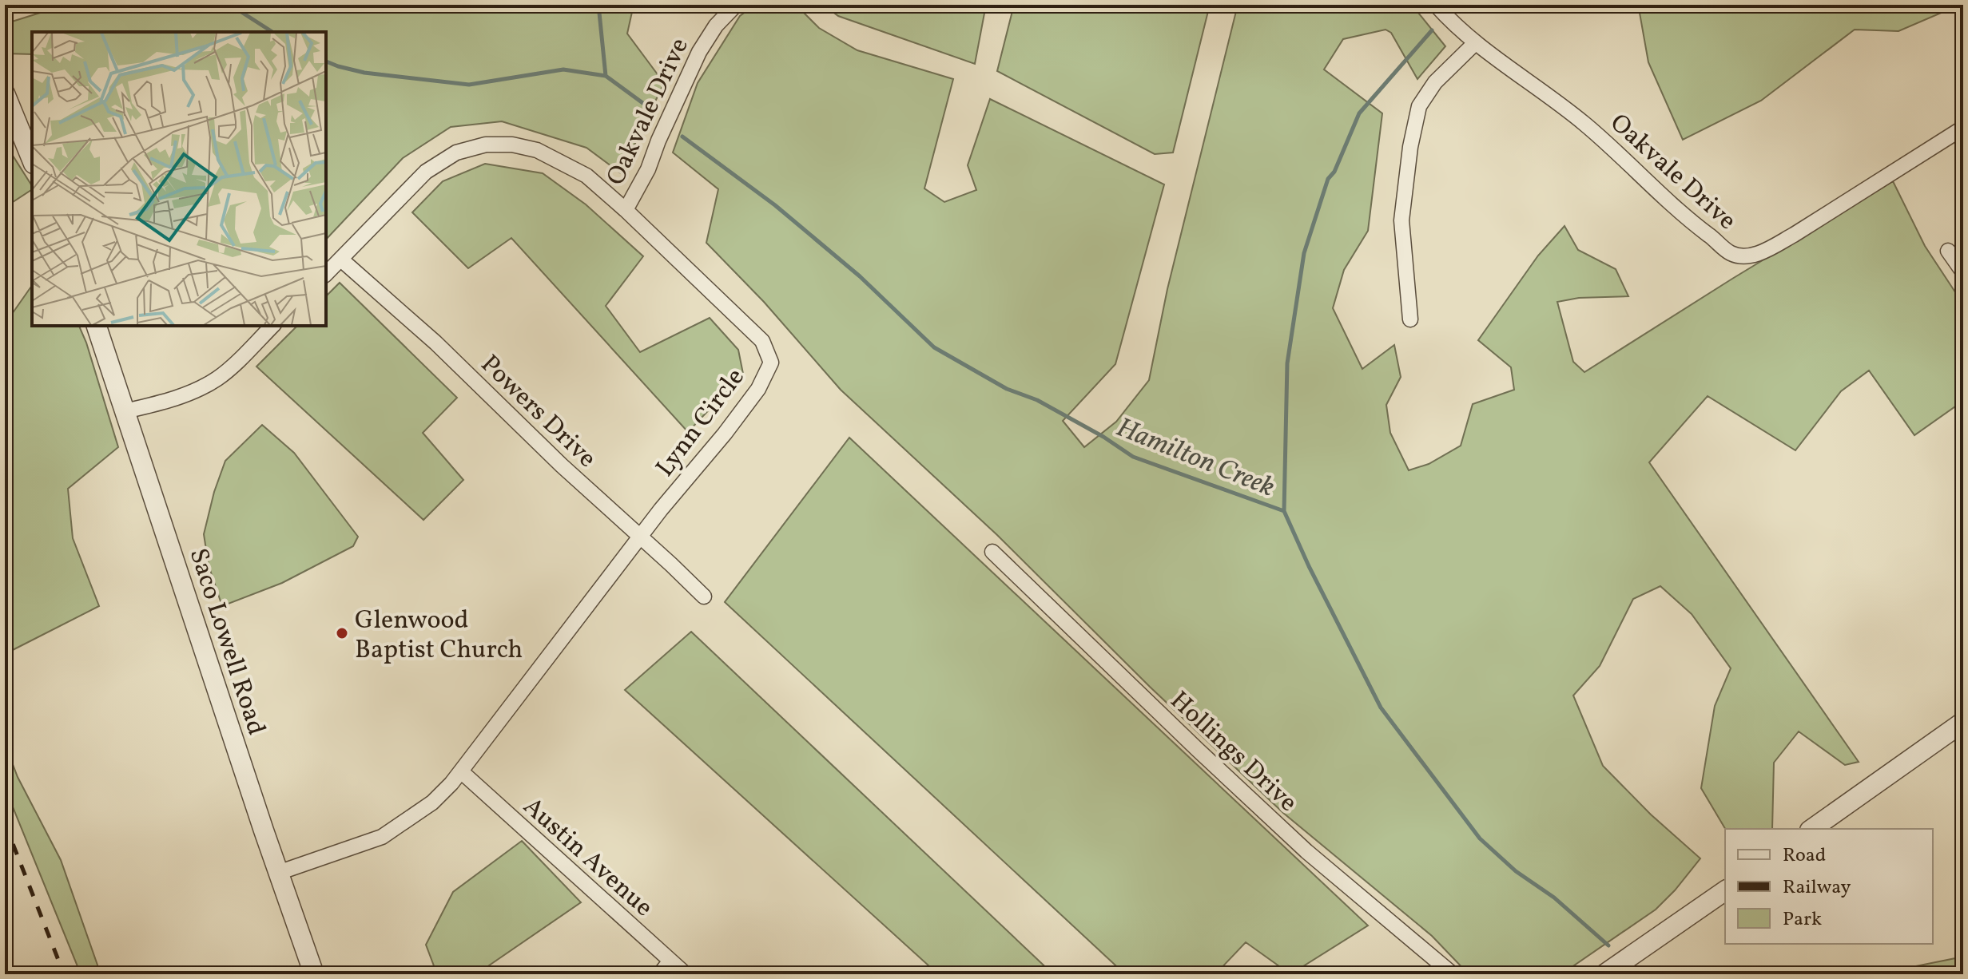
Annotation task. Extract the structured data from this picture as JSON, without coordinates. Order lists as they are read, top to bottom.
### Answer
{
  "streets": {
    "street": [
      "Oakvale Drive",
      "Powers Drive",
      "Lynn Circle",
      "Saco Lowell Road",
      "Hollings Drive",
      "Austin Avenue"
    ]
  },
  "crossings": [
    ["Oakvale Drive", "Lynn Circle"],
    ["Powers Drive", "Lynn Circle"],
    ["Lynn Circle", "Saco Lowell Road"],
    ["Lynn Circle", "Austin Avenue"]
  ],
  "water": ["Hamilton Creek"],
  "places": ["Glenwood Baptist Church"],
  "legend": ["Road", "Railway", "Park"]
}
